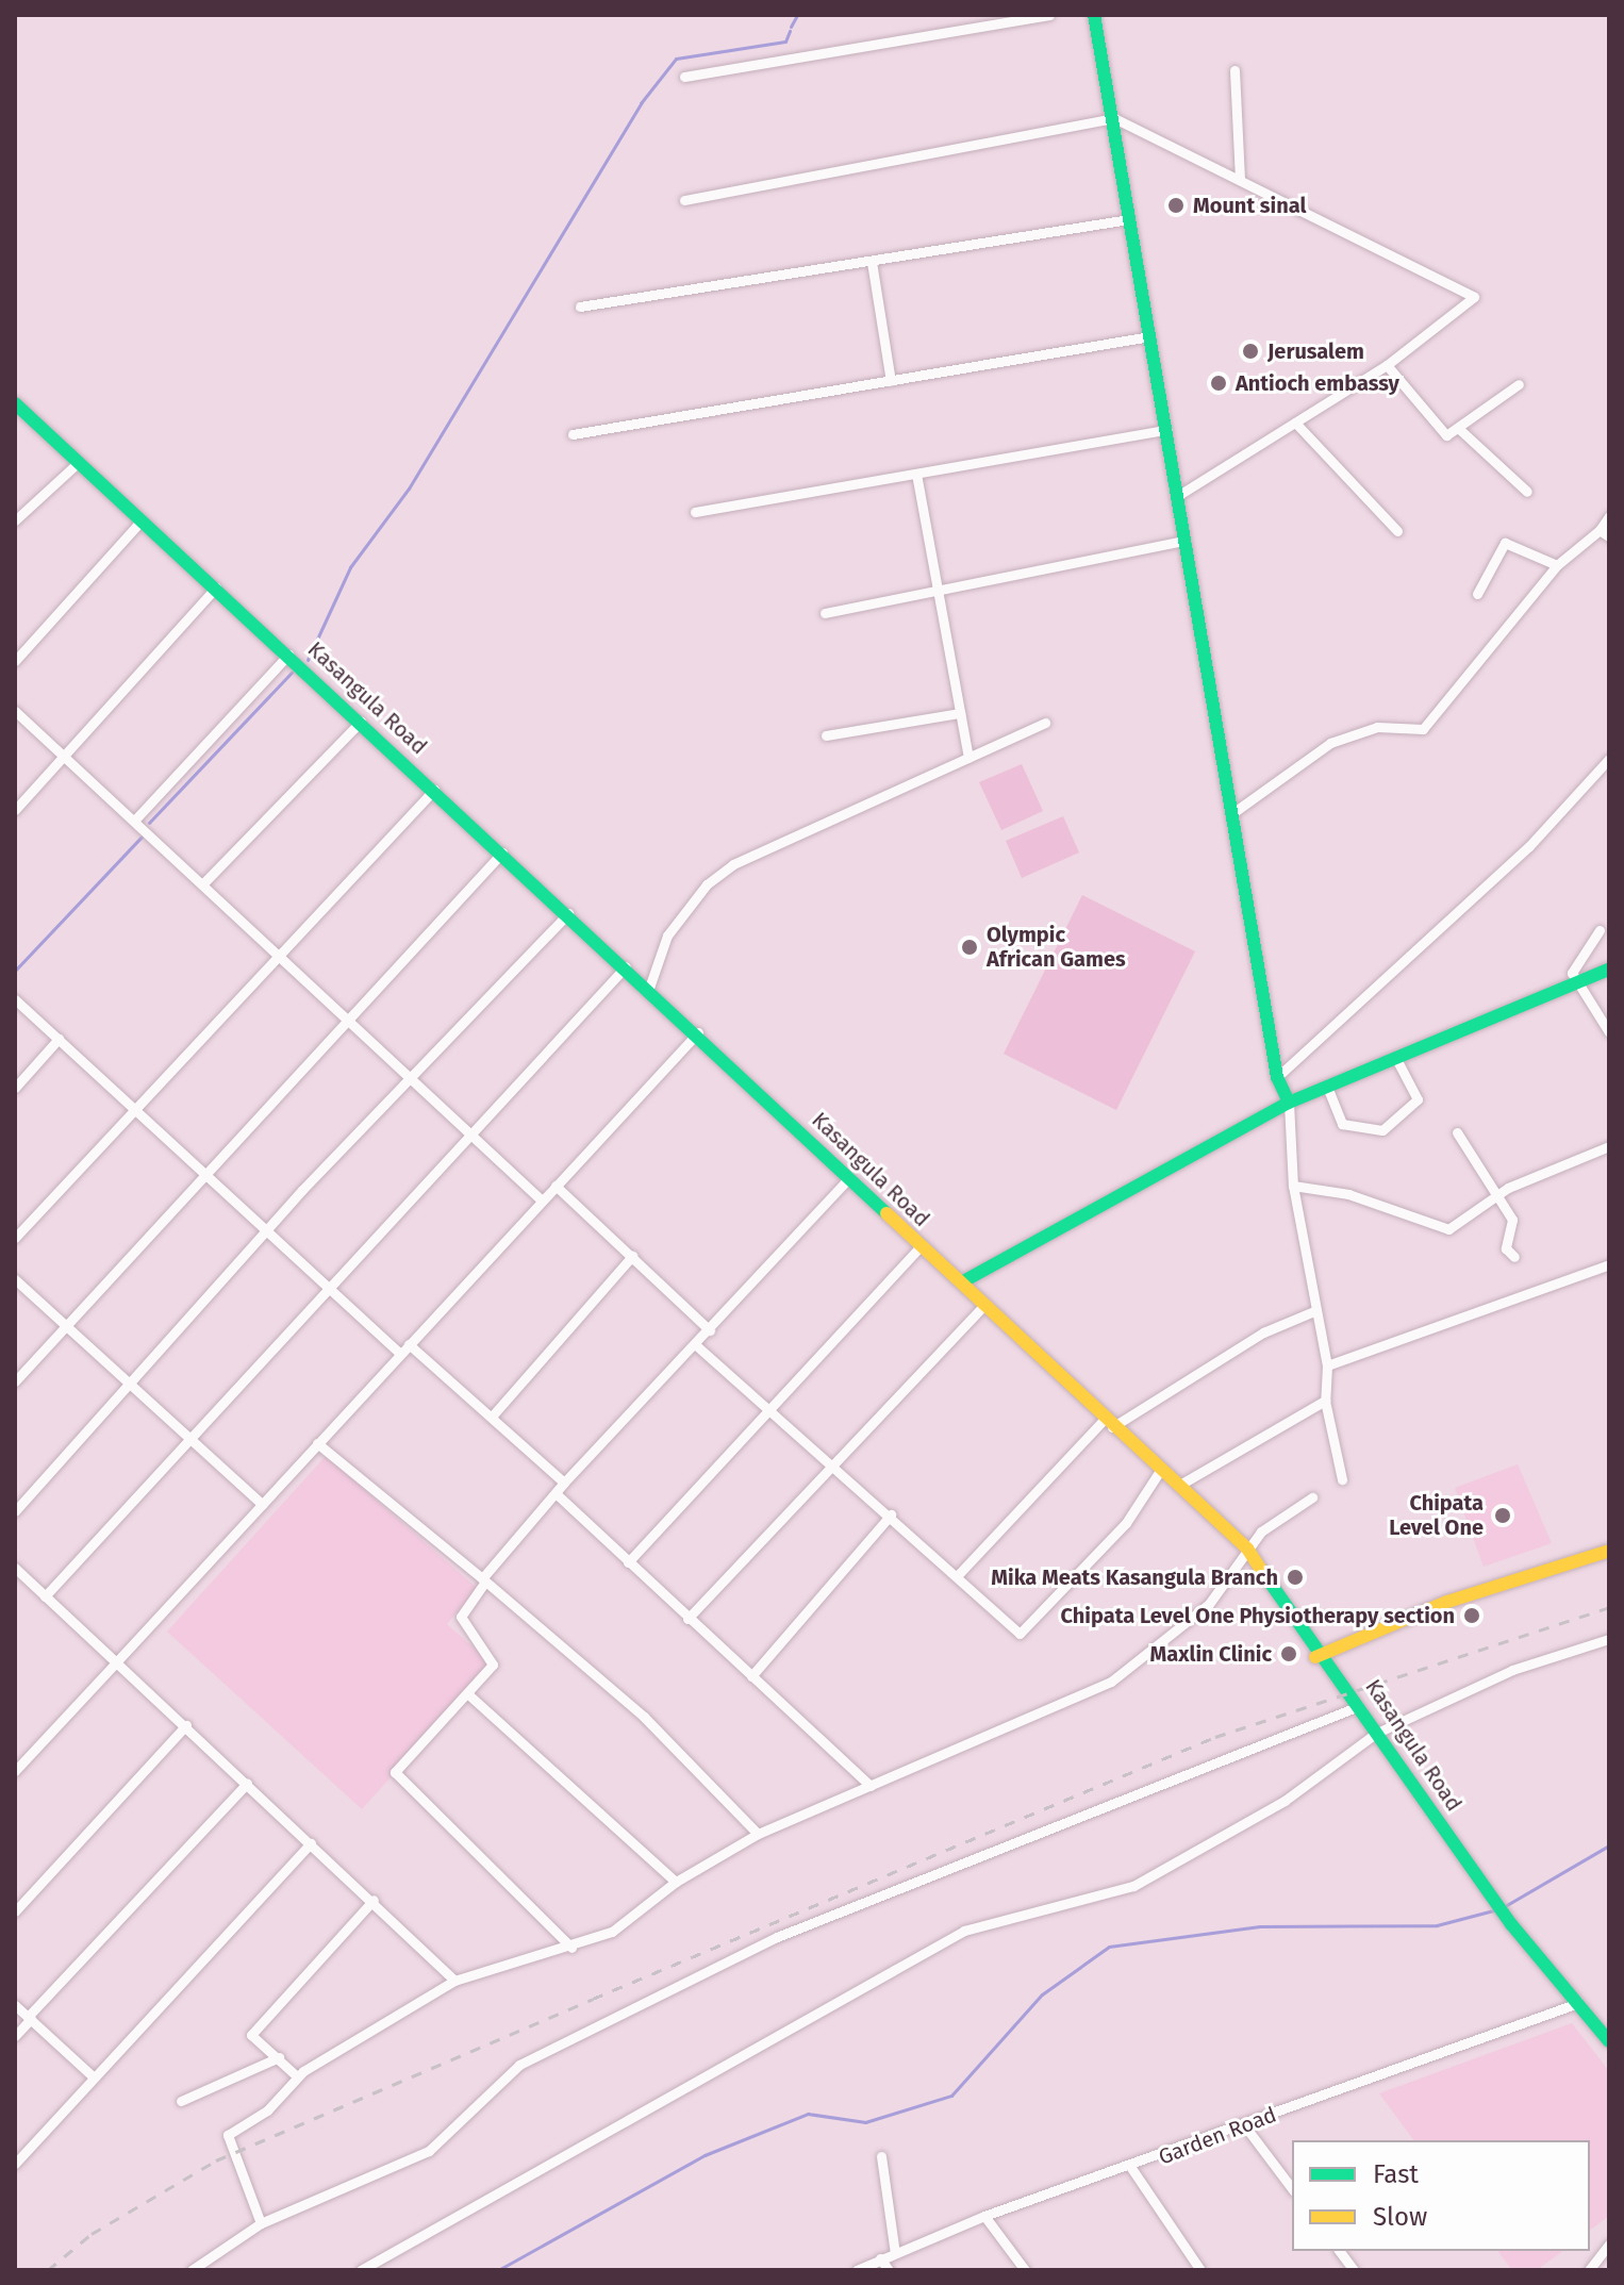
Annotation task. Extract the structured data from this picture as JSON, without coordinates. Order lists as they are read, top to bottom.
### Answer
{
  "streets": {
    "main road": ["Kasangula Road"],
    "street": ["Garden Road"]
  },
  "crossings": [
    ["Kasangula Road", "Garden Road"]
  ],
  "places": [
    "Mount sinal",
    "Jerusalem",
    "Antioch embassy",
    "Olympic African Games",
    "Chipata Level One",
    "Mika Meats Kasangula Branch",
    "Chipata Level One Physiotherapy section",
    "Maxlin Clinic"
  ],
  "legend": ["Fast", "Slow"]
}
